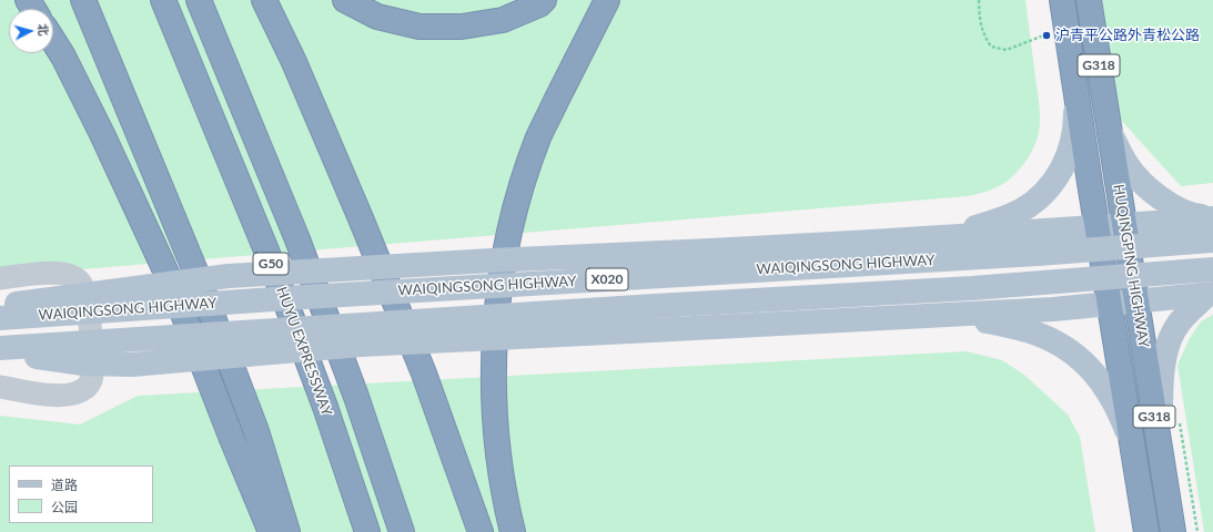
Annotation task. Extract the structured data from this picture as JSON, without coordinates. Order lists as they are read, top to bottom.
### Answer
{
  "streets": {
    "highway": [
      "G318",
      "G50",
      "HUQINGPING HIGHWAY",
      "HUYU EXPRESSWAY"
    ],
    "main road": ["WAIQINGSONG HIGHWAY", "X020"]
  },
  "places": ["沪青平公路外青松公路"],
  "legend": ["道路", "公园"],
  "north": "right"
}
